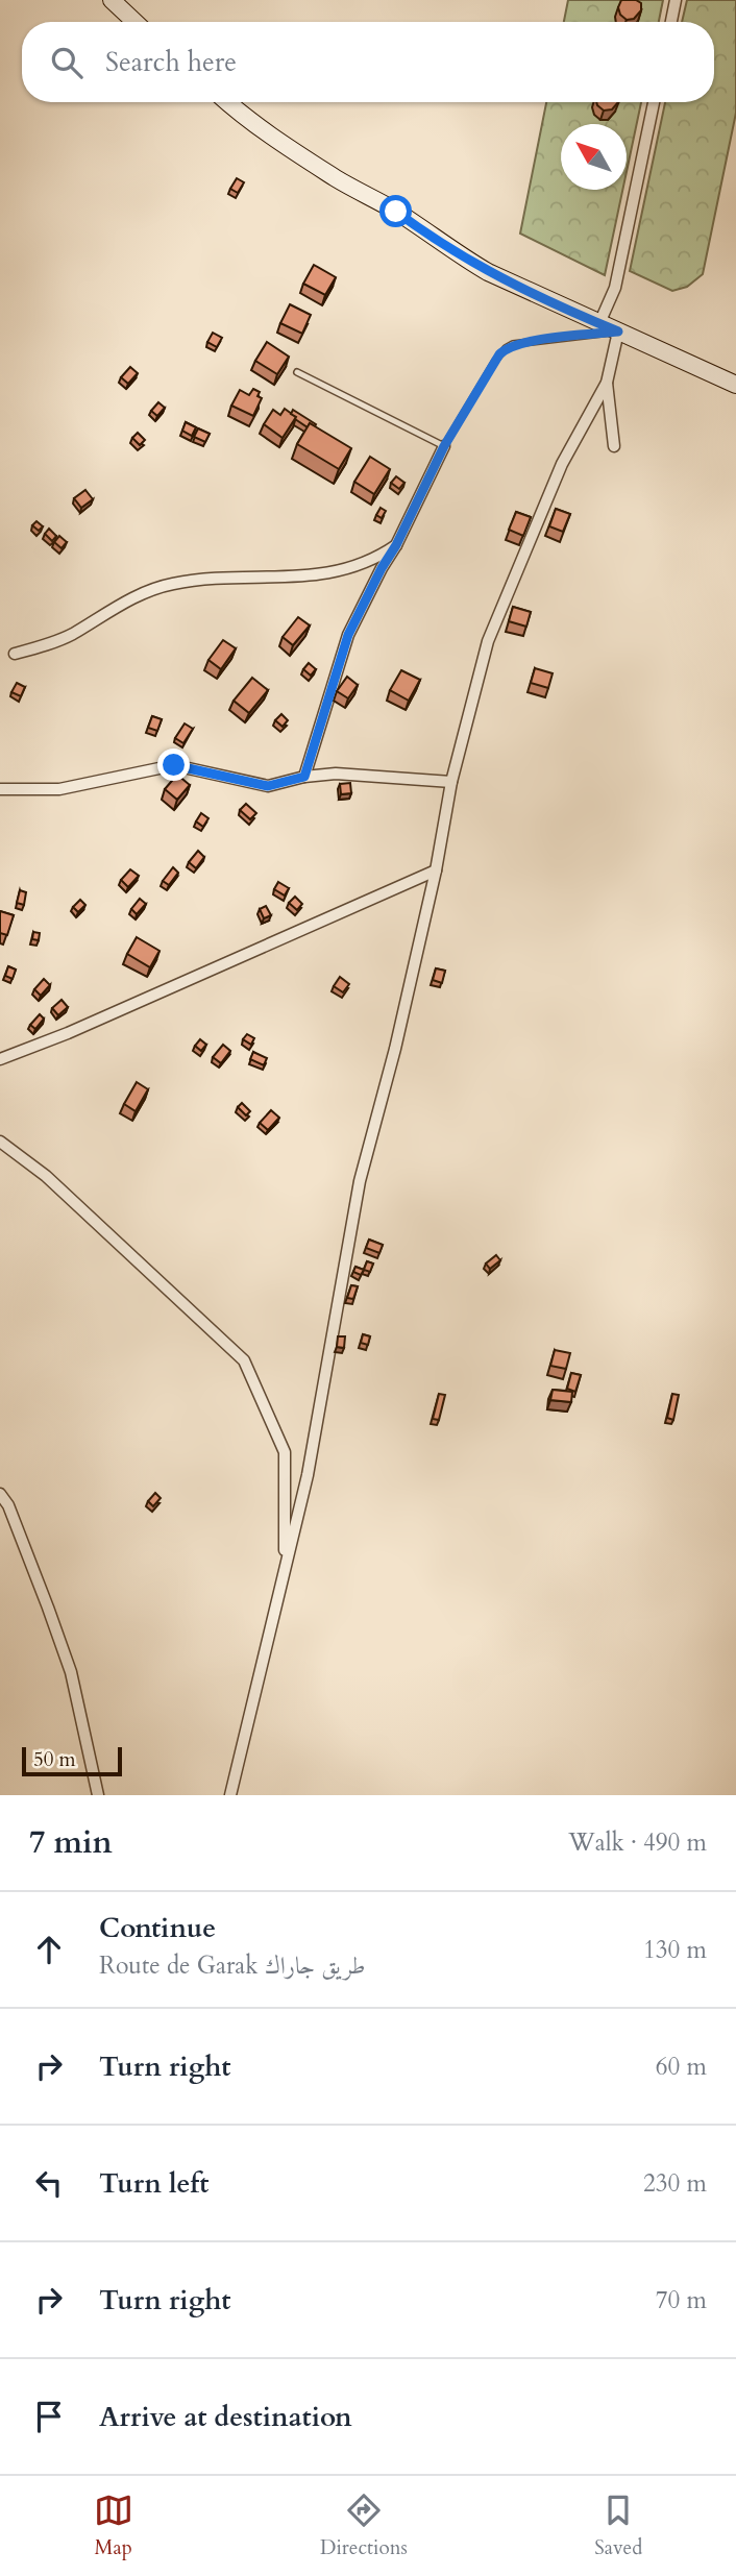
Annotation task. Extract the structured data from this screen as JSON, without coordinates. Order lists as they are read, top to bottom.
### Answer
{
  "scale_bar": "50 m",
  "north": "top left",
  "page": {
    "search": "Search here",
    "scale": "50 m",
    "heading": ["7 min", "Walk · 490 m"],
    "list": [
      ["Continue", "Route de Garak طريق جاراك", "130 m"],
      ["Turn right", "60 m"],
      ["Turn left", "230 m"],
      ["Turn right", "70 m"],
      "Arrive at destination"
    ],
    "nav": ["Map", "Directions", "Saved"]
  }
}
